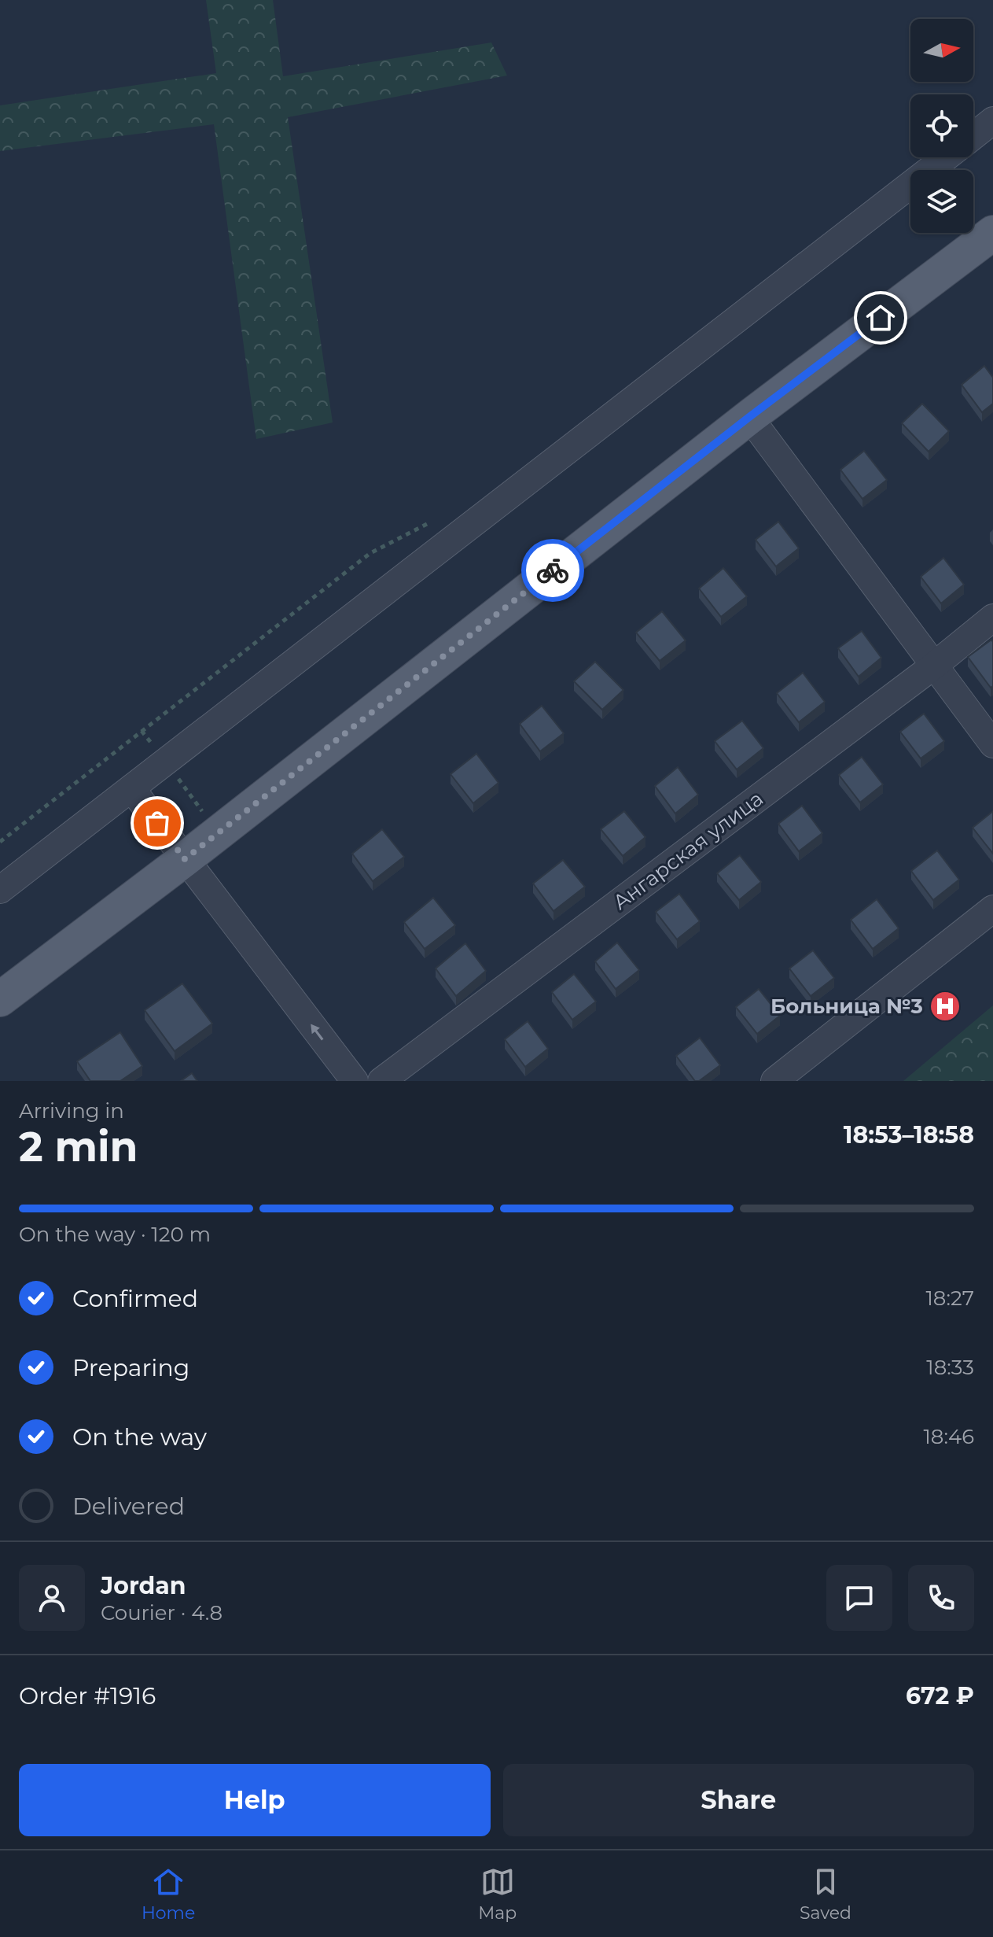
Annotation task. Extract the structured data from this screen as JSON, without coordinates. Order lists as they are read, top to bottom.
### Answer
{
  "streets": {
    "street": ["Ангарская улица"]
  },
  "places": {
    "hospital": ["Больница №3"]
  },
  "north": "right",
  "page": {
    "heading": ["2 min", "Arriving in", "18:53–18:58"],
    "panel": [
      "Jordan",
      "Courier · 4.8",
      "Order #1916",
      "672 ₽"
    ],
    "bar": "On the way · 120 m",
    "list": [
      ["Confirmed", "18:27"],
      ["Preparing", "18:33"],
      ["On the way", "18:46"],
      "Delivered"
    ],
    "buttons": ["Help", "Share"],
    "tabs": ["Home", "Map", "Saved"]
  }
}
